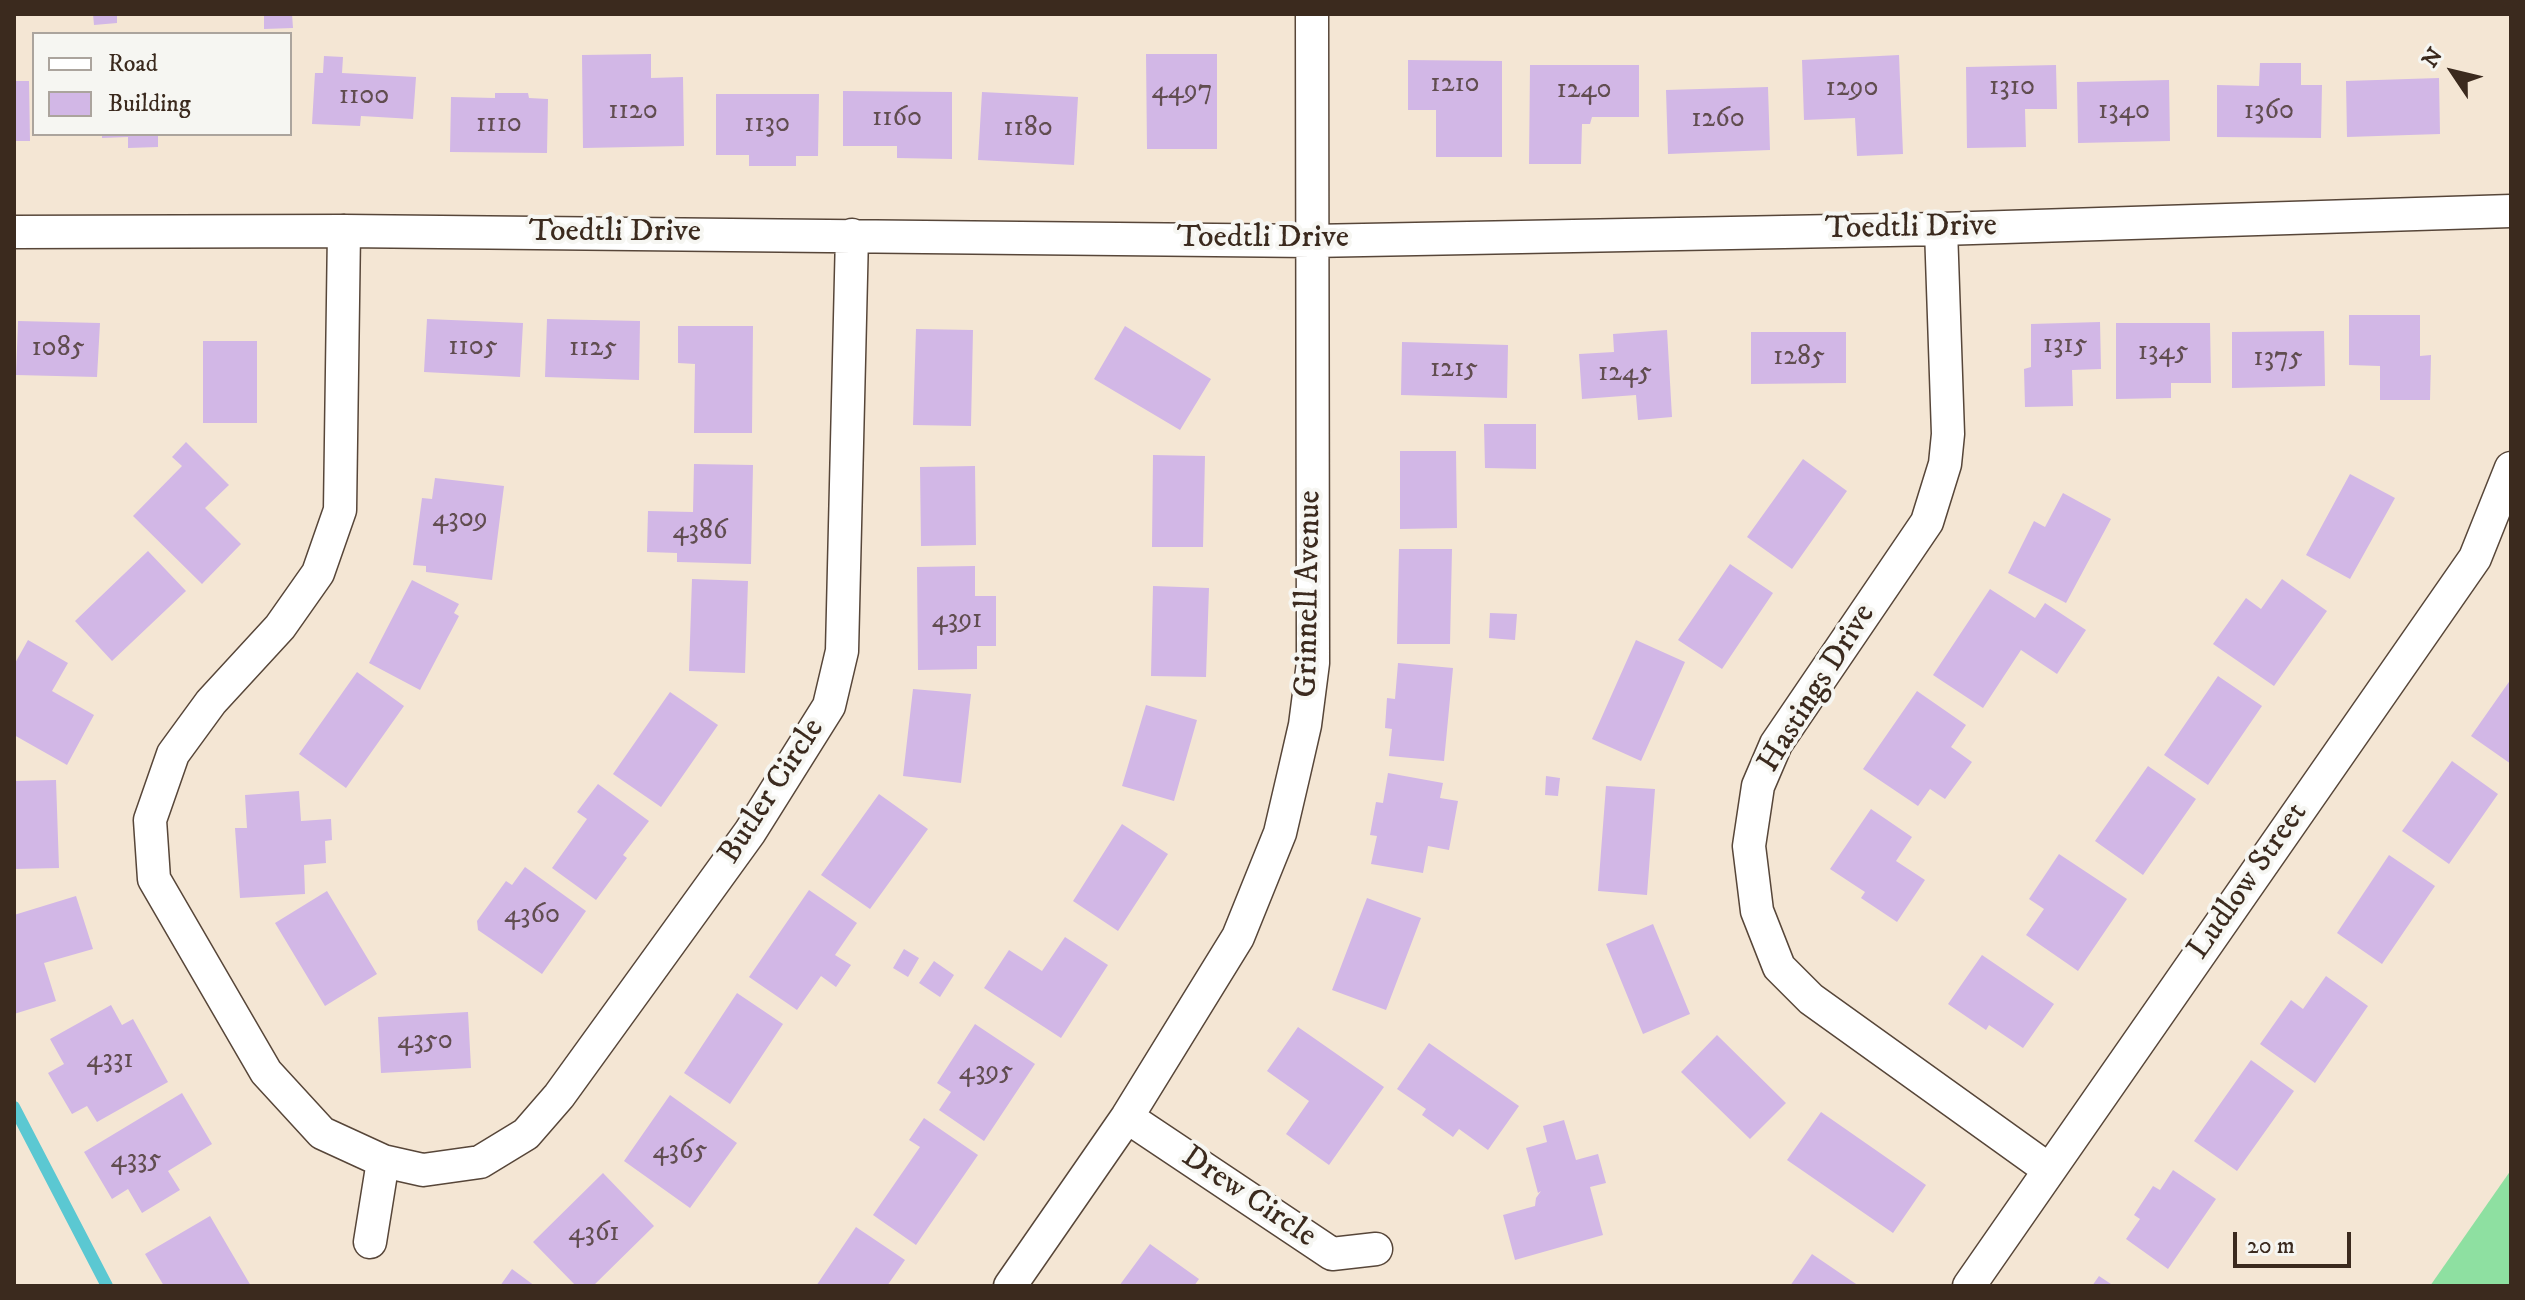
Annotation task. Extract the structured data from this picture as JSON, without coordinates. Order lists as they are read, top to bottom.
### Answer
{
  "streets": {
    "street": [
      "Toedtli Drive",
      "Grinnell Avenue",
      "Hastings Drive",
      "Butler Circle",
      "Ludlow Street",
      "Drew Circle"
    ]
  },
  "crossings": [
    ["Toedtli Drive", "Grinnell Avenue"],
    ["Toedtli Drive", "Hastings Drive"],
    ["Toedtli Drive", "Butler Circle"],
    ["Grinnell Avenue", "Drew Circle"],
    ["Hastings Drive", "Ludlow Street"]
  ],
  "house_numbers": [
    "1210",
    "1310",
    "1290",
    "1240",
    "4497",
    "1100",
    "1120",
    "1340",
    "1360",
    "1160",
    "1260",
    "1110",
    "1130",
    "1180",
    "1315",
    "1105",
    "1085",
    "1125",
    "1345",
    "1285",
    "1375",
    "1215",
    "1245",
    "4309",
    "4386",
    "4391",
    "4360",
    "4350",
    "4331",
    "4395",
    "4365",
    "4335",
    "4361"
  ],
  "legend": ["Road", "Building"],
  "scale_bar": "20 m",
  "north": "top left"
}
